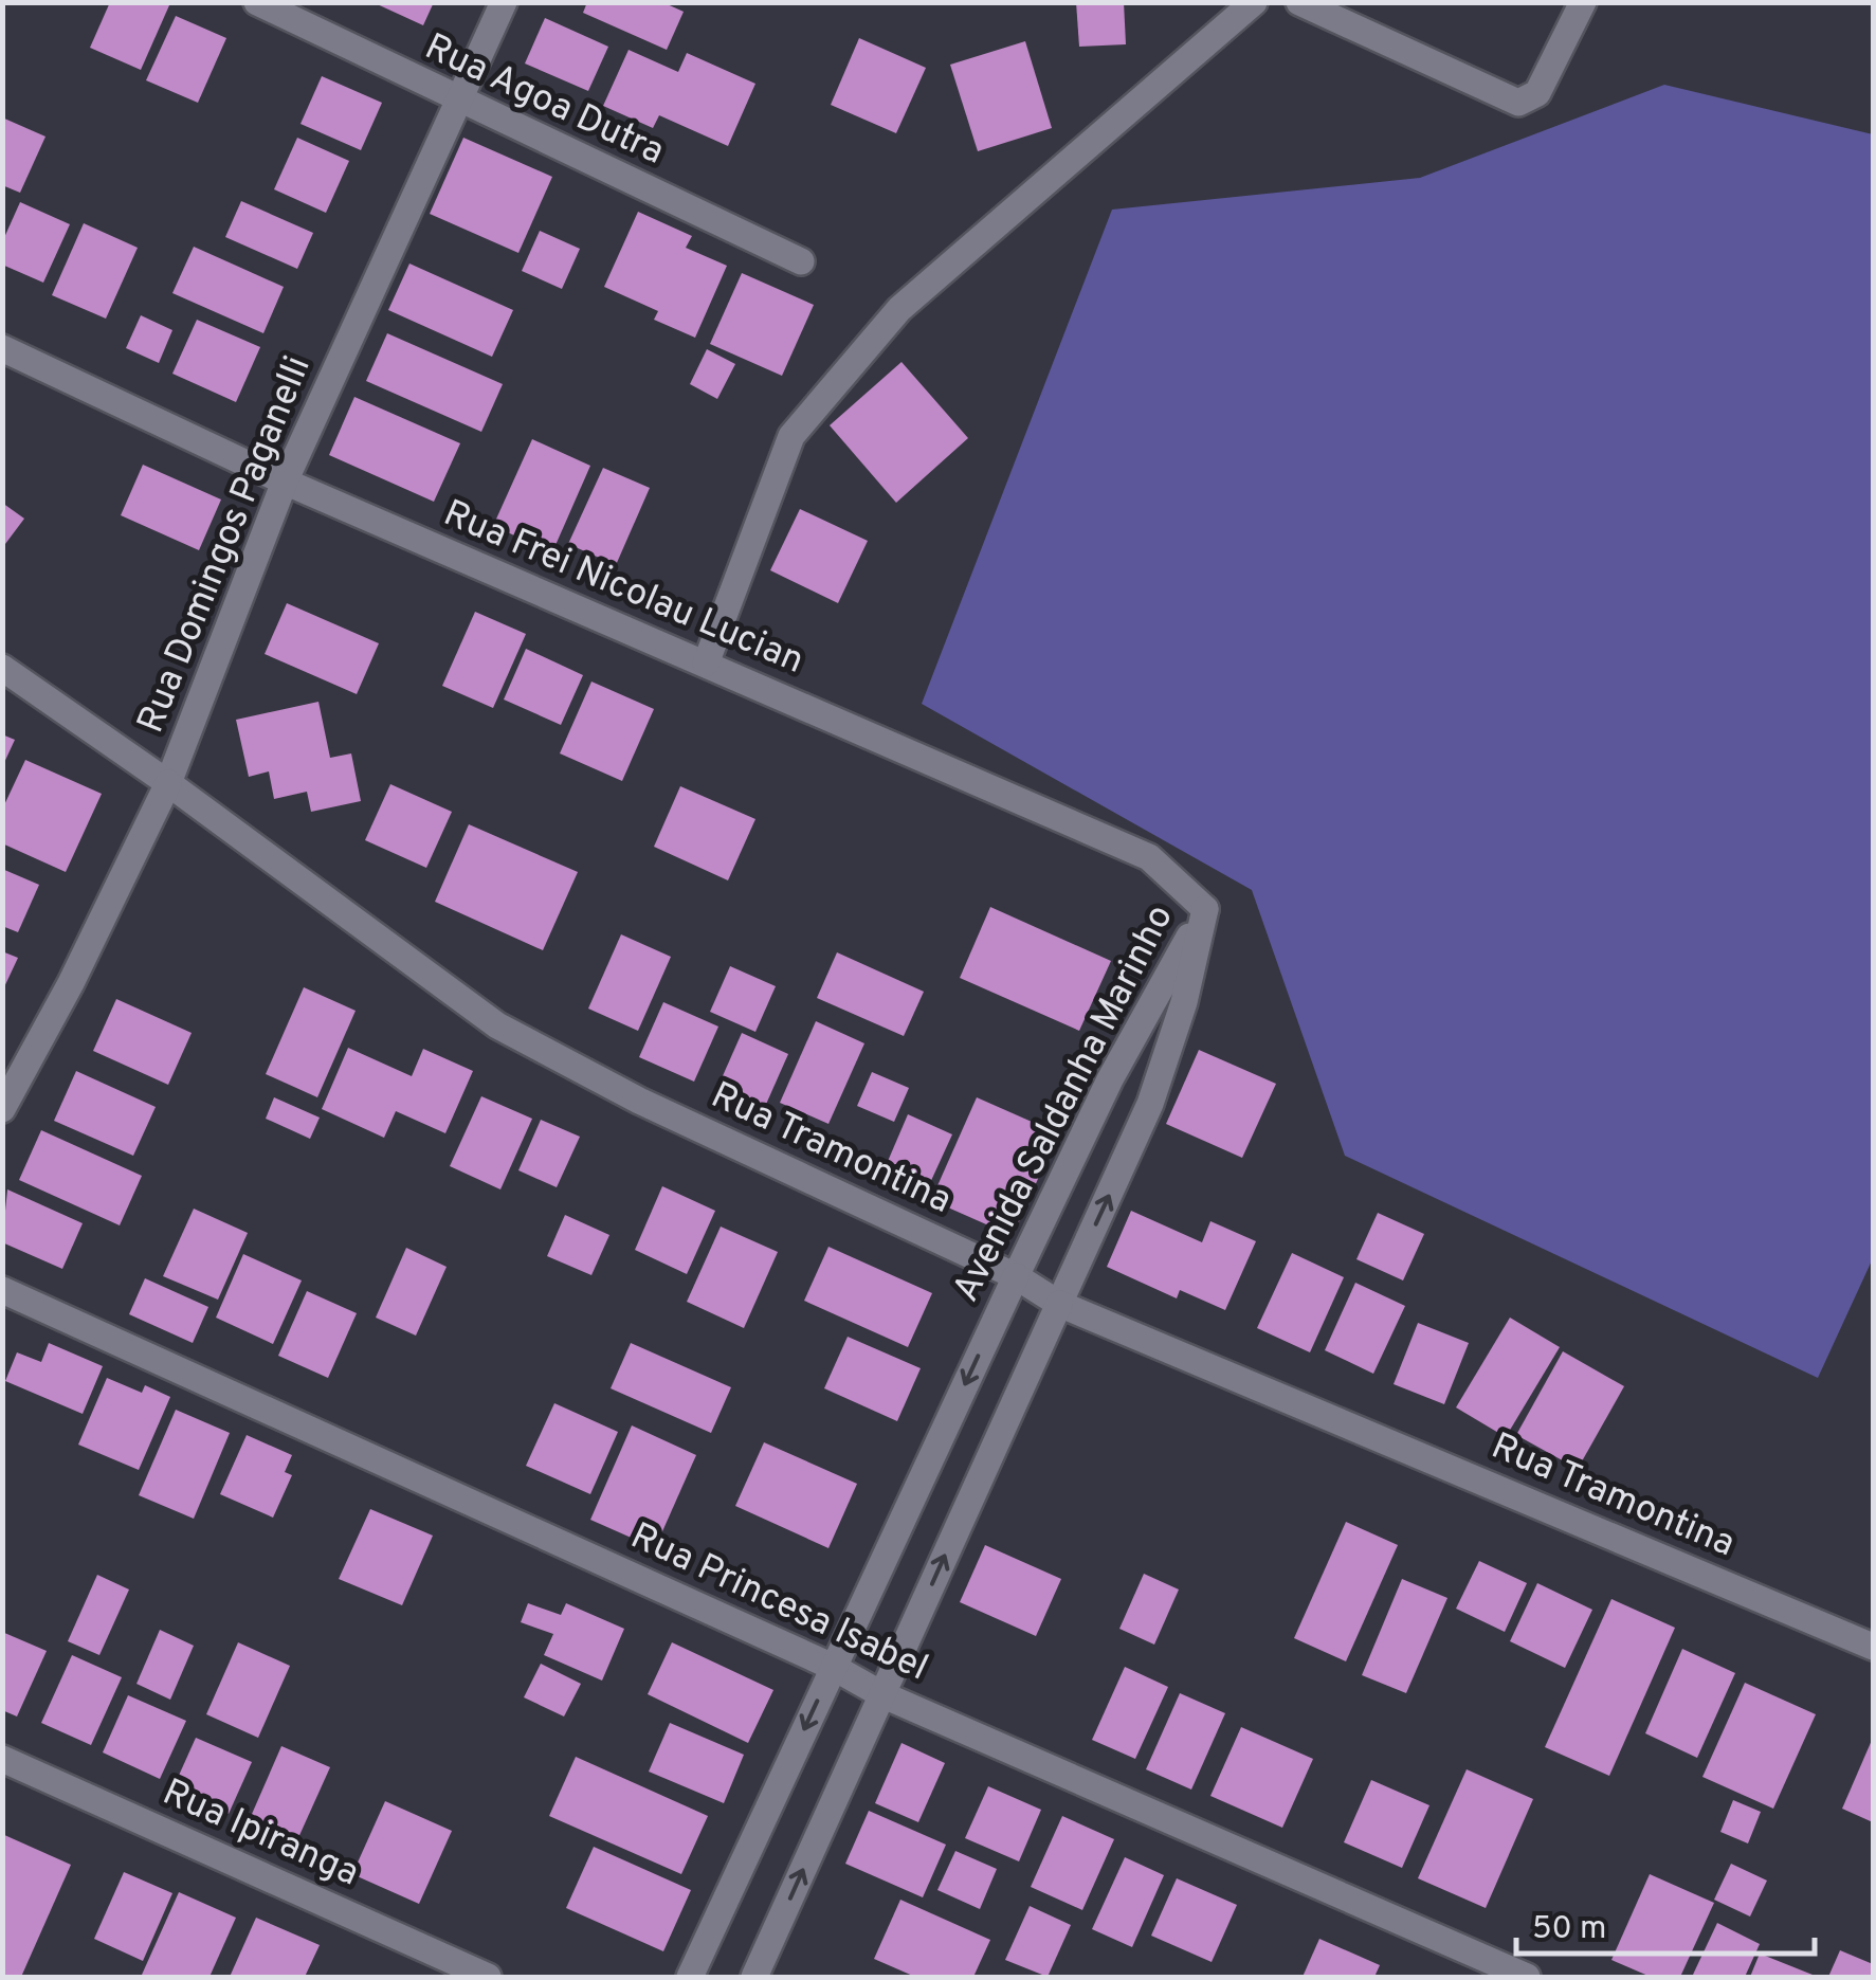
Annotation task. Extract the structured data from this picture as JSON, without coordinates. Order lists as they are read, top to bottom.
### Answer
{
  "streets": {
    "street": [
      "Rua Agoa Dutra",
      "Rua Domingos Paganelli",
      "Rua Frei Nicolau Lucian",
      "Avenida Saldanha Marinho",
      "Rua Tramontina",
      "Rua Princesa Isabel",
      "Rua Ipiranga"
    ]
  },
  "crossings": [
    ["Rua Agoa Dutra", "Rua Domingos Paganelli"],
    ["Rua Domingos Paganelli", "Rua Frei Nicolau Lucian"],
    ["Rua Domingos Paganelli", "Rua Tramontina"],
    ["Rua Frei Nicolau Lucian", "Avenida Saldanha Marinho"],
    ["Avenida Saldanha Marinho", "Rua Tramontina"],
    ["Avenida Saldanha Marinho", "Rua Princesa Isabel"]
  ],
  "scale_bar": "50 m"
}
